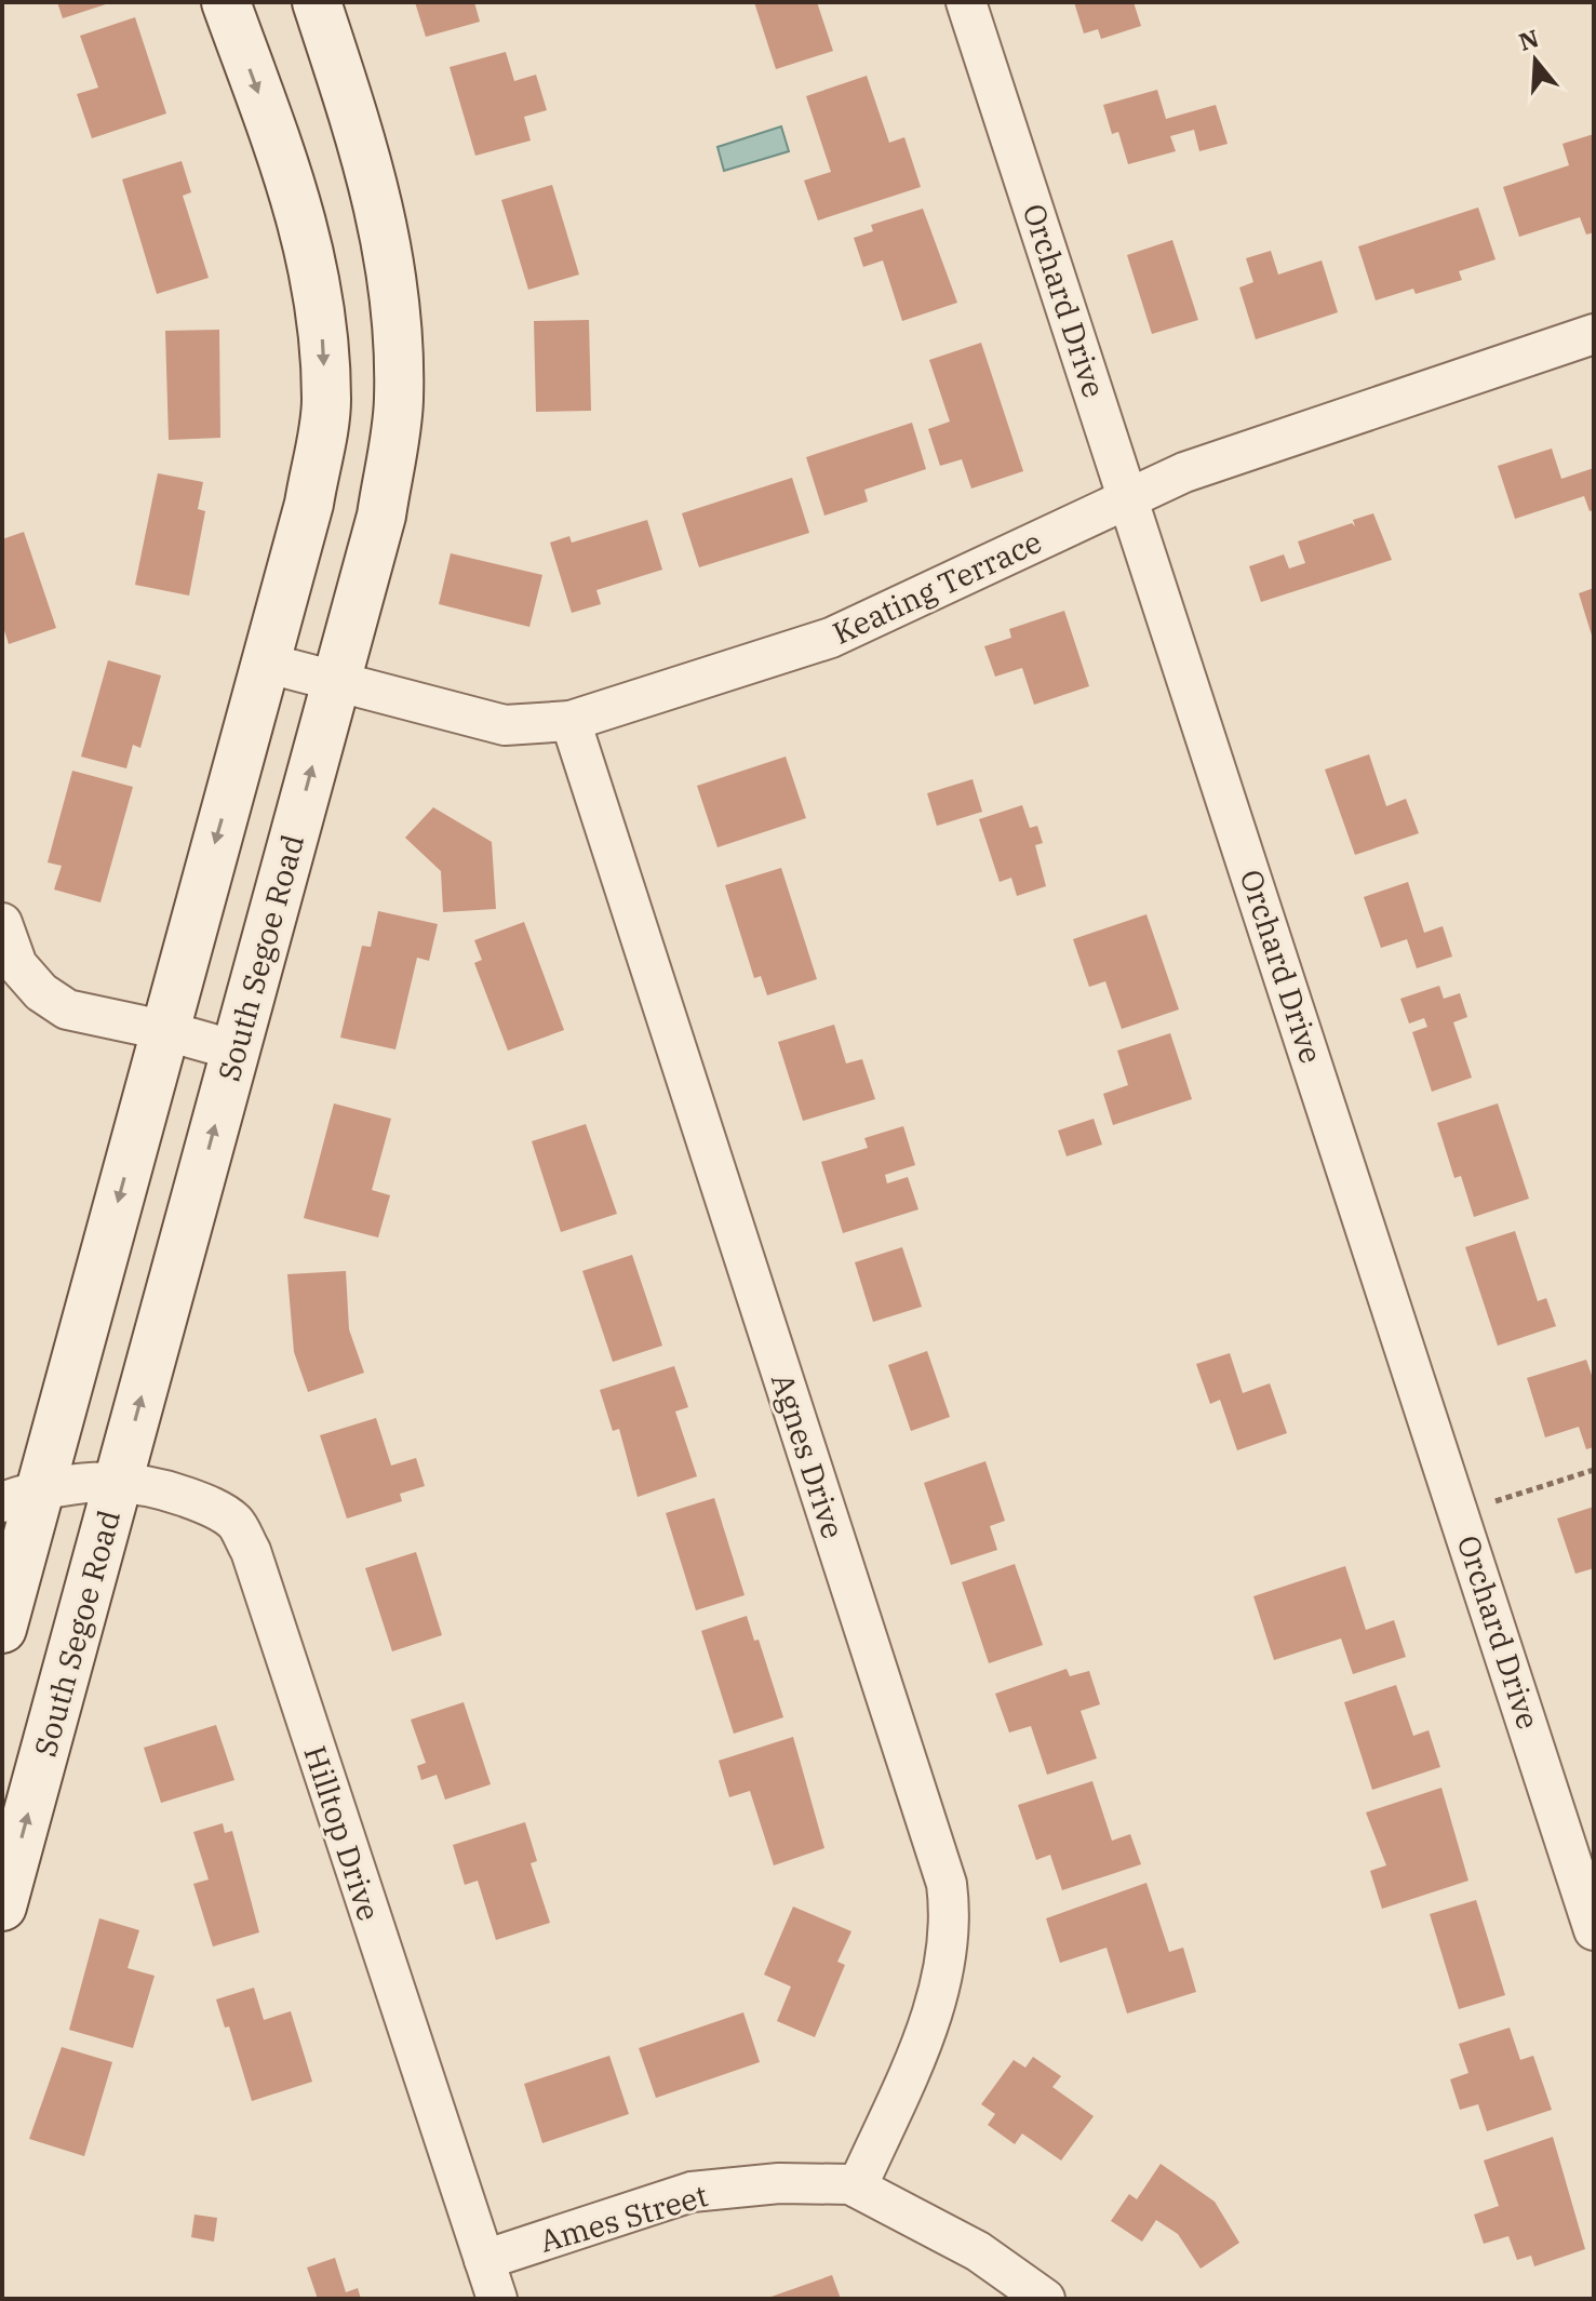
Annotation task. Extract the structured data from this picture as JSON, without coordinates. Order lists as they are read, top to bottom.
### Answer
{
  "streets": {
    "street": [
      "Orchard Drive",
      "Keating Terrace",
      "South Segoe Road",
      "Agnes Drive",
      "Hilltop Drive",
      "Ames Street"
    ]
  },
  "crossings": [
    ["Orchard Drive", "Keating Terrace"],
    ["Keating Terrace", "South Segoe Road"],
    ["Keating Terrace", "Agnes Drive"],
    ["South Segoe Road", "Hilltop Drive"],
    ["Agnes Drive", "Ames Street"],
    ["Hilltop Drive", "Ames Street"]
  ],
  "north": "top"
}
